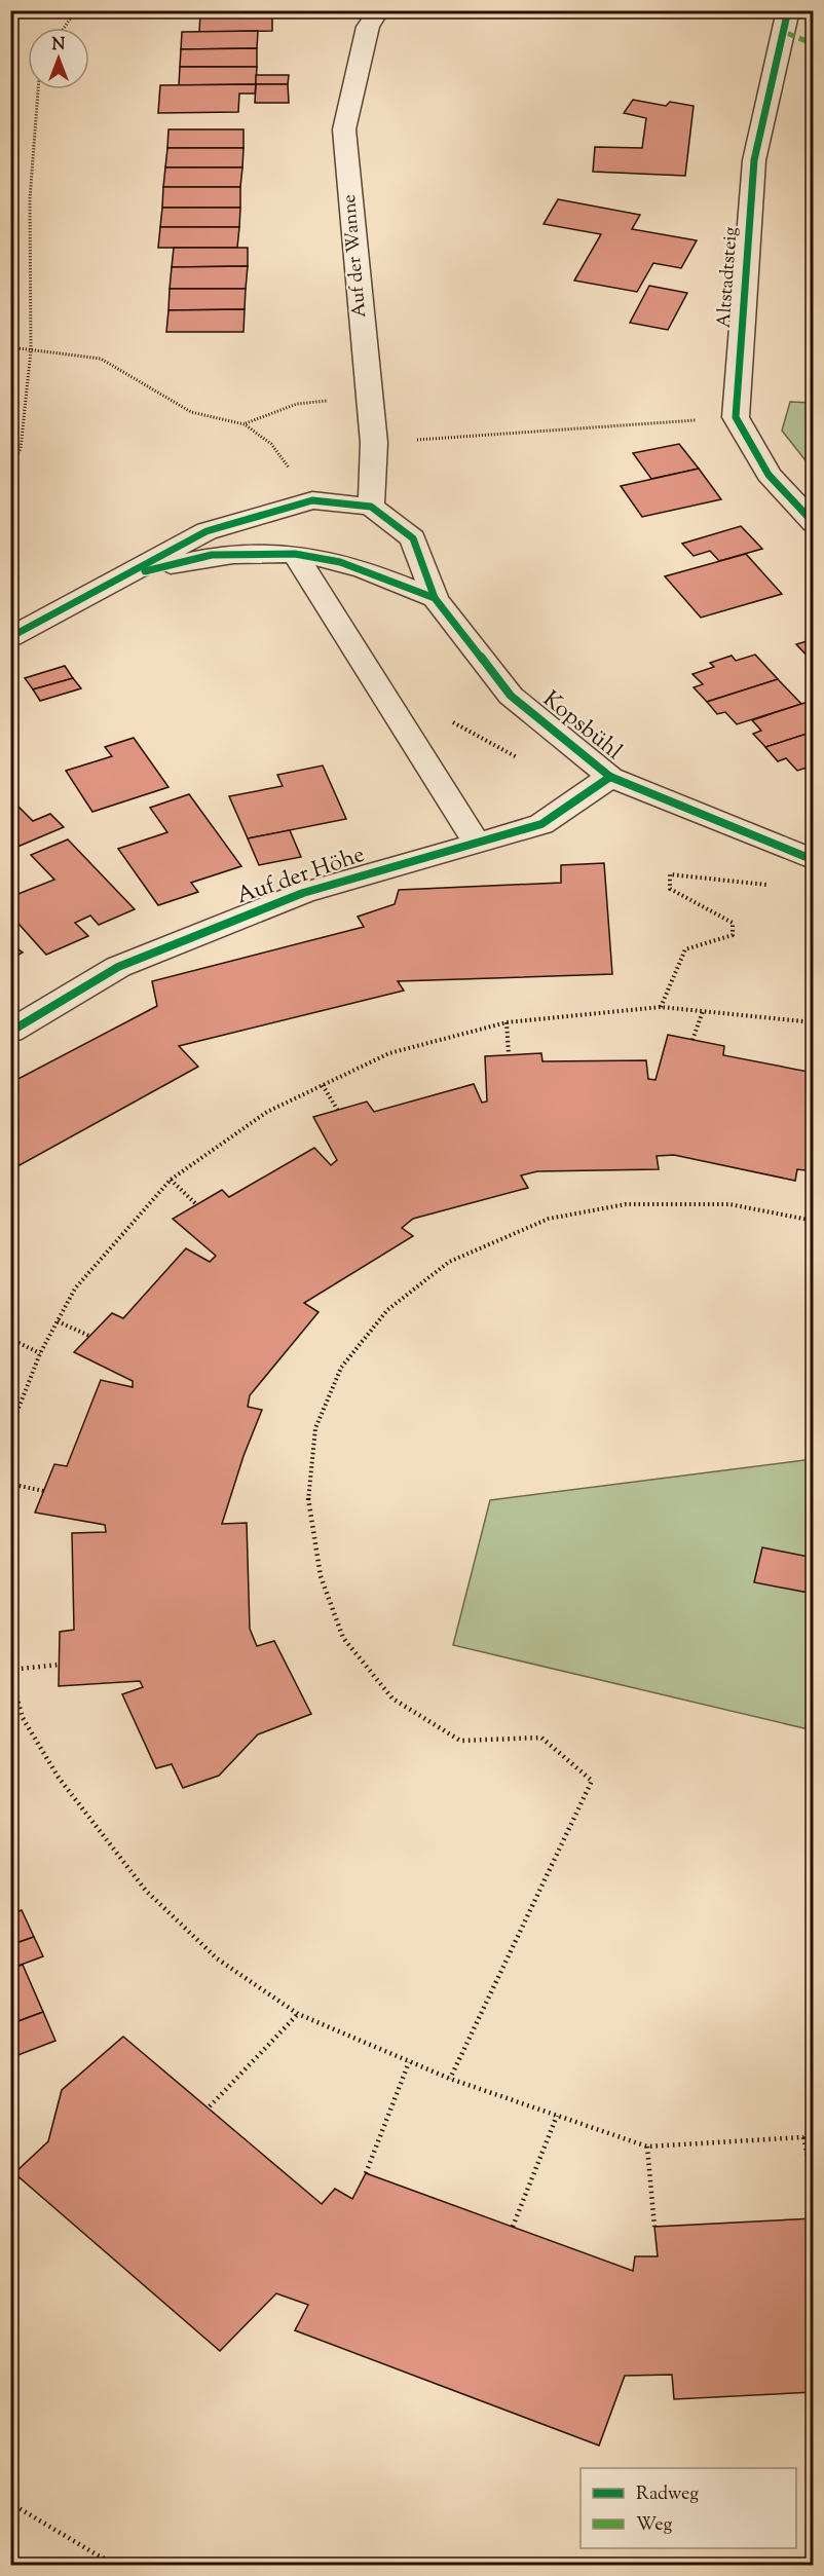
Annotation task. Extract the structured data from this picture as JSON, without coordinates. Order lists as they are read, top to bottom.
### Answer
{
  "streets": {
    "street": [
      "Auf der Wanne",
      "Altstadtsteig",
      "Kopsbühl",
      "Auf der Höhe"
    ]
  },
  "crossings": [
    ["Auf der Wanne", "Kopsbühl"],
    ["Kopsbühl", "Auf der Höhe"]
  ],
  "legend": ["Radweg", "Weg"],
  "north": "top"
}
